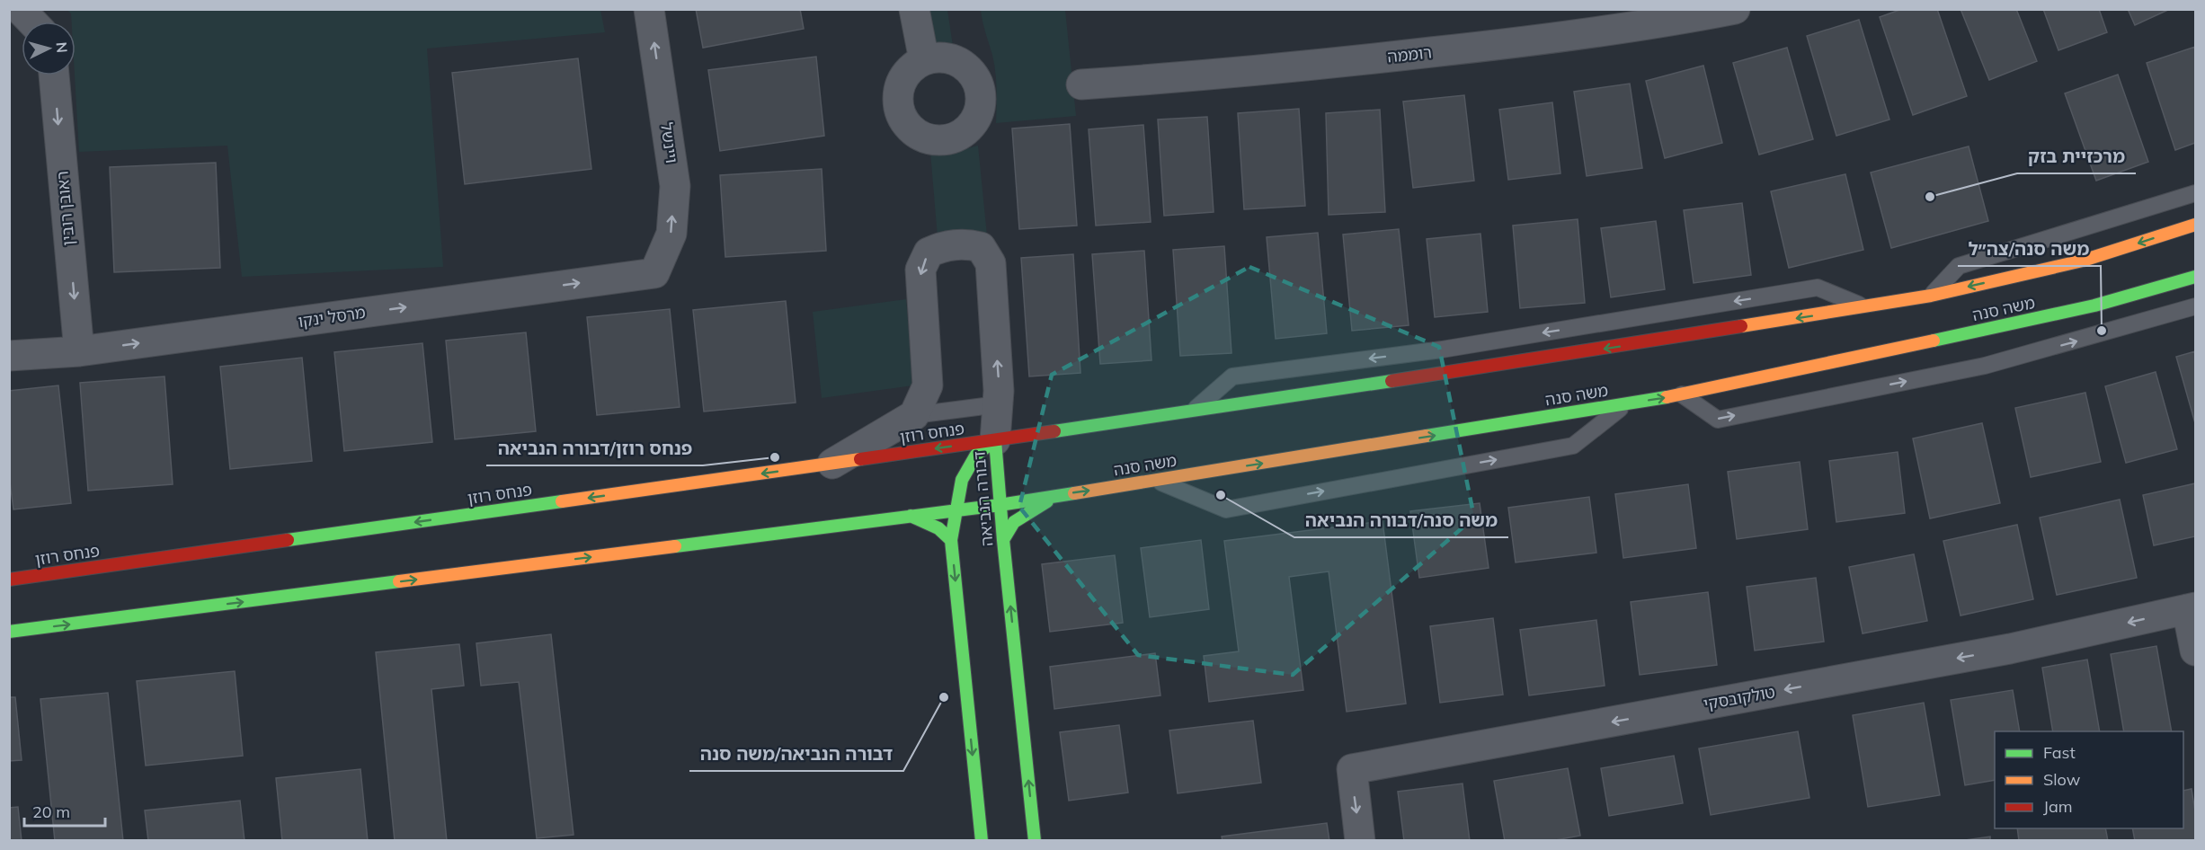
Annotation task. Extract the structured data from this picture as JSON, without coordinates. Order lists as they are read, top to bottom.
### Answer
{
  "streets": {
    "main road": ["משה סנה", "פנחס רוזן", "דבורה הנביאה"],
    "street": [
      "רוממה",
      "ויינשל",
      "ראובן רובין",
      "מרסל ינקו",
      "טולקובסקי"
    ]
  },
  "crossings": [
    ["ויינשל", "מרסל ינקו"],
    ["ראובן רובין", "מרסל ינקו"],
    ["משה סנה", "פנחס רוזן"],
    ["משה סנה", "דבורה הנביאה"],
    ["פנחס רוזן", "דבורה הנביאה"]
  ],
  "one_way": [
    "ויינשל",
    "ראובן רובין",
    "מרסל ינקו",
    "טולקובסקי"
  ],
  "places": [
    "מרכזיית בזק",
    "משה סנה/צה״ל",
    "פנחס רוזן/דבורה הנביאה",
    "משה סנה/דבורה הנביאה",
    "דבורה הנביאה/משה סנה"
  ],
  "legend": ["Fast", "Slow", "Jam"],
  "scale_bar": "20 m",
  "north": "right"
}
